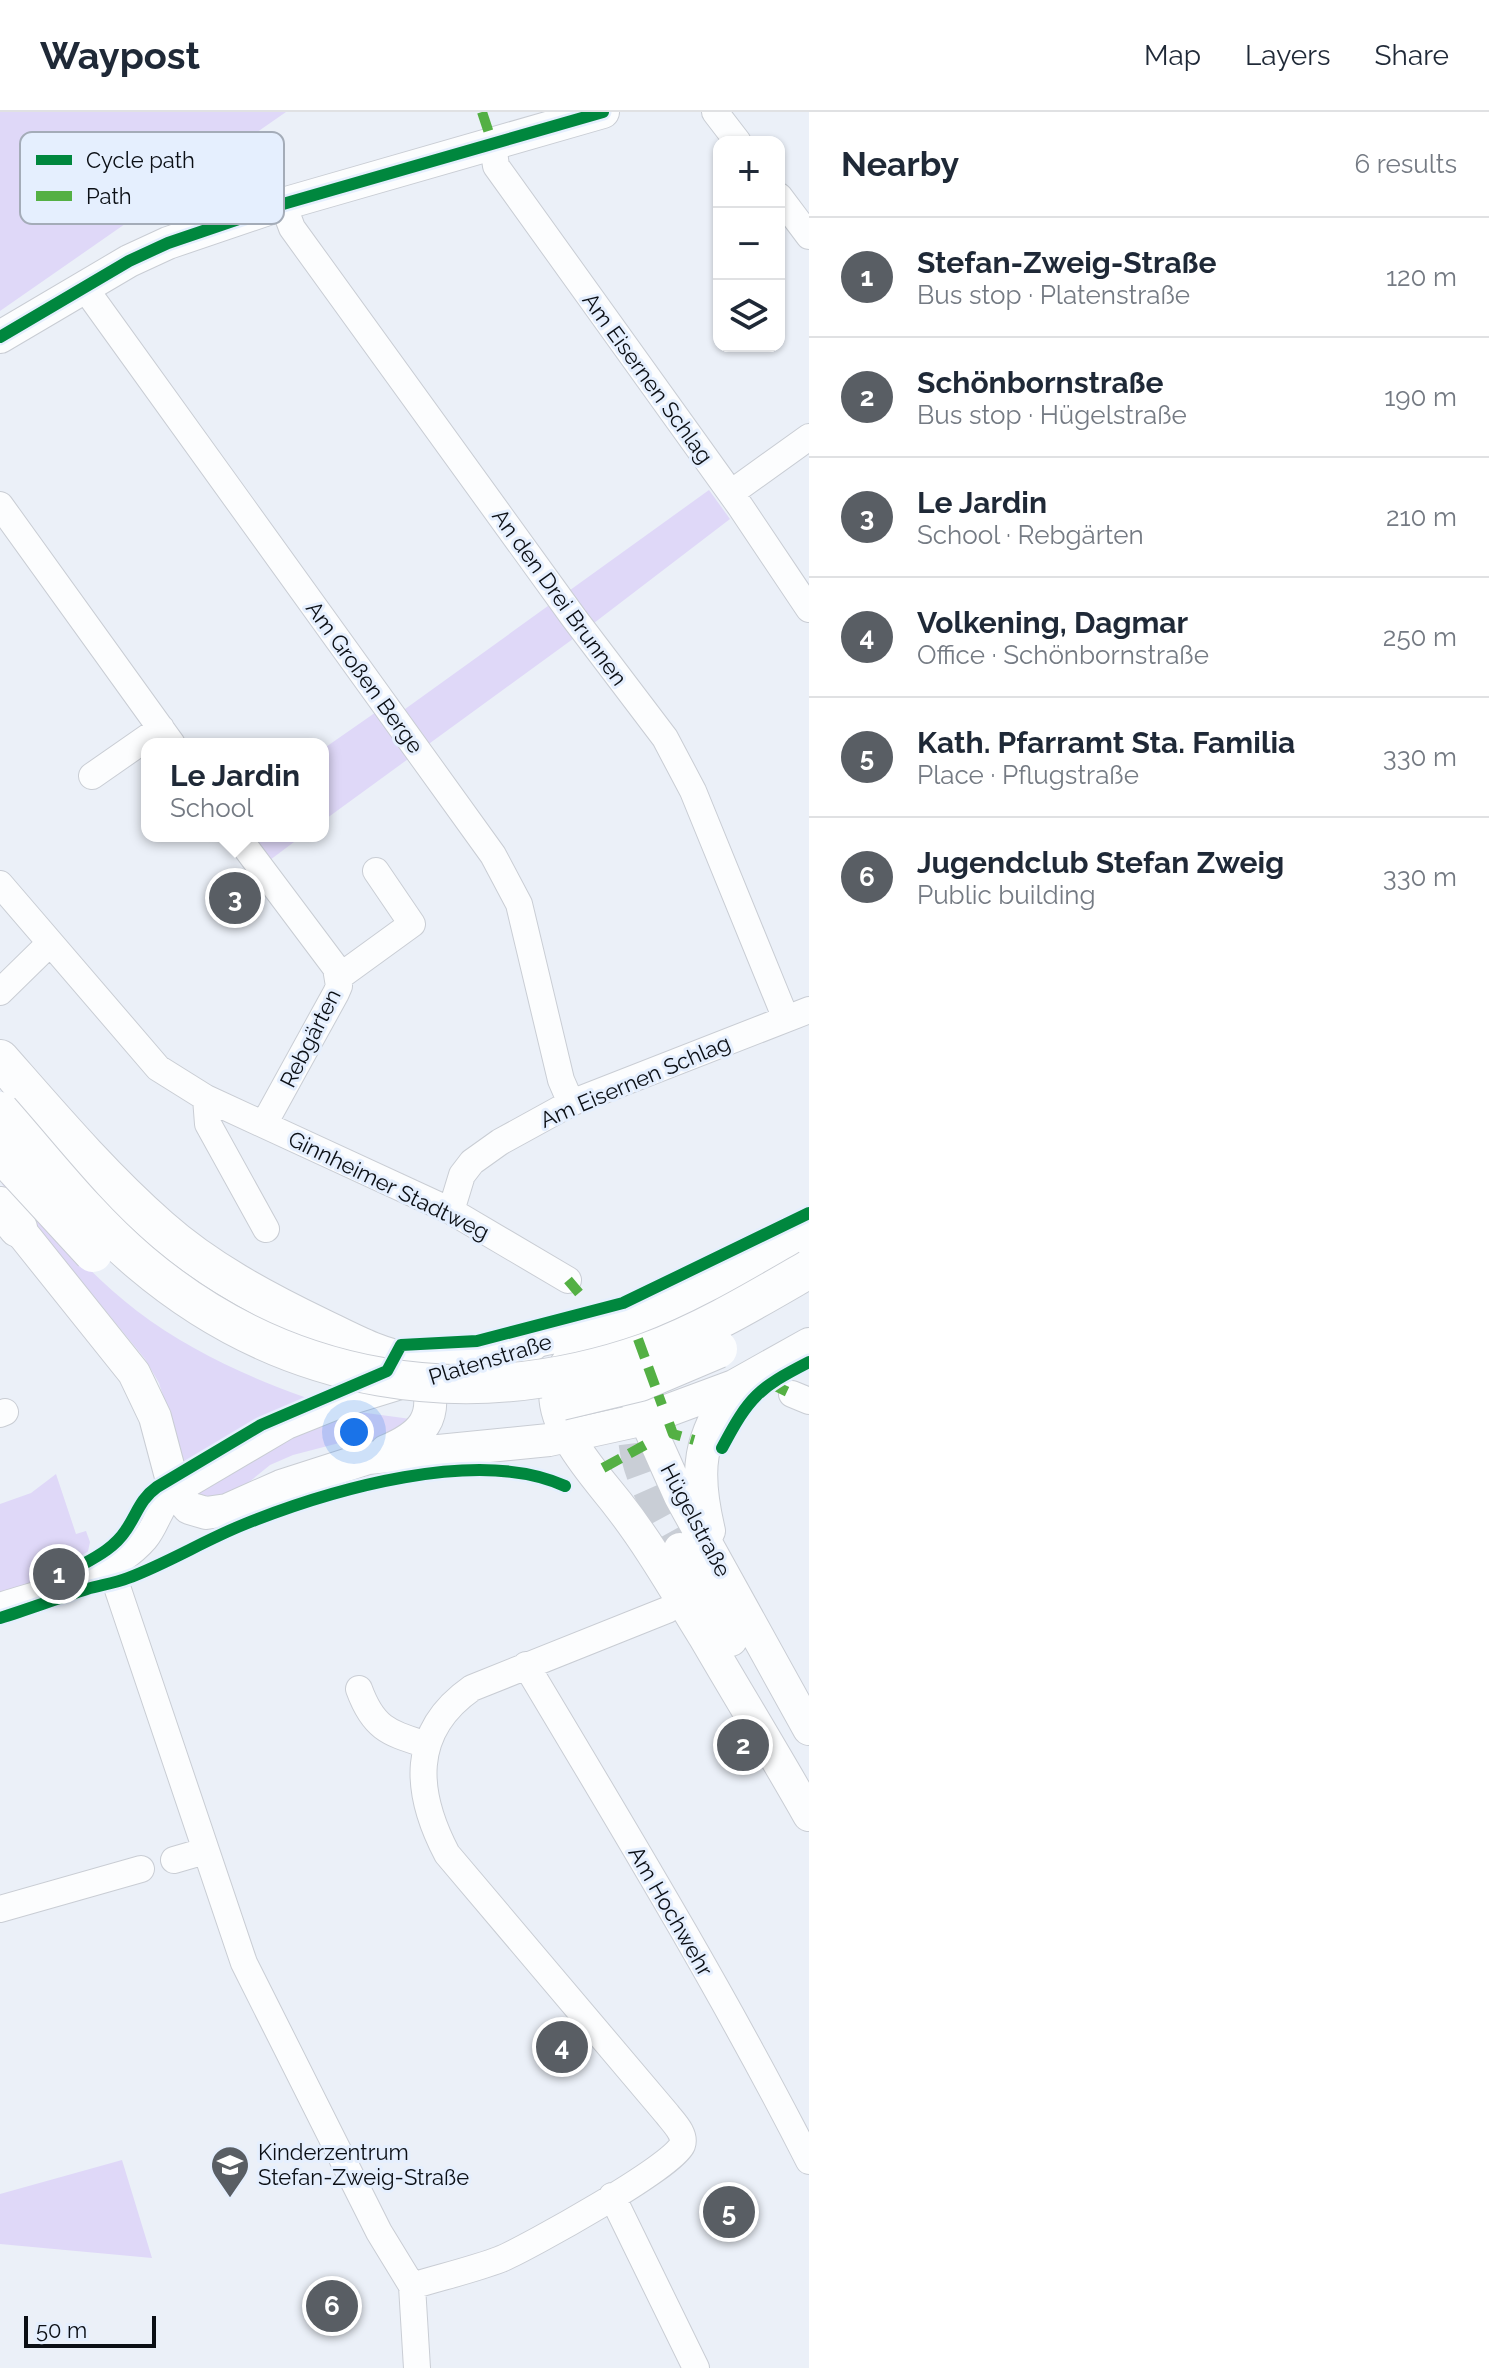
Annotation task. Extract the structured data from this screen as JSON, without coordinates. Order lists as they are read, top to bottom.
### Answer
{
  "streets": {
    "main road": ["Hügelstraße"],
    "street": [
      "Am Eisernen Schlag",
      "An den Drei Brunnen",
      "Am Großen Berge",
      "Rebgärten",
      "Ginnheimer Stadtweg",
      "Platenstraße",
      "Am Hochwehr"
    ]
  },
  "crossings": [
    ["Am Eisernen Schlag", "An den Drei Brunnen"],
    ["Am Eisernen Schlag", "Am Großen Berge"],
    ["Am Eisernen Schlag", "Ginnheimer Stadtweg"],
    ["Rebgärten", "Ginnheimer Stadtweg"]
  ],
  "places": {
    "school or university": ["Kinderzentrum Stefan-Zweig-Straße"]
  },
  "legend": ["Cycle path", "Path"],
  "scale_bar": "50 m",
  "page": {
    "header": "Waypost",
    "nav": ["Map", "Layers", "Share"],
    "heading": ["Nearby", "6 results"],
    "map_buttons": ["+", "−"],
    "list": [
      {
        "mark": "1",
        "name": "Stefan-Zweig-Straße",
        "note": "Bus stop · Platenstraße",
        "value": "120 m"
      },
      {
        "mark": "2",
        "name": "Schönbornstraße",
        "note": "Bus stop · Hügelstraße",
        "value": "190 m"
      },
      {
        "mark": "3",
        "name": "Le Jardin",
        "note": "School · Rebgärten",
        "value": "210 m"
      },
      {
        "mark": "4",
        "name": "Volkening, Dagmar",
        "note": "Office · Schönbornstraße",
        "value": "250 m"
      },
      {
        "mark": "5",
        "name": "Kath. Pfarramt Sta. Familia",
        "note": "Place · Pflugstraße",
        "value": "330 m"
      },
      {
        "mark": "6",
        "name": "Jugendclub Stefan Zweig",
        "note": "Public building",
        "value": "330 m"
      }
    ],
    "popup": ["Le Jardin", "School"],
    "pins": [
      "3",
      "1",
      "2",
      "4",
      "5",
      "6"
    ],
    "scale": "50 m"
  }
}
